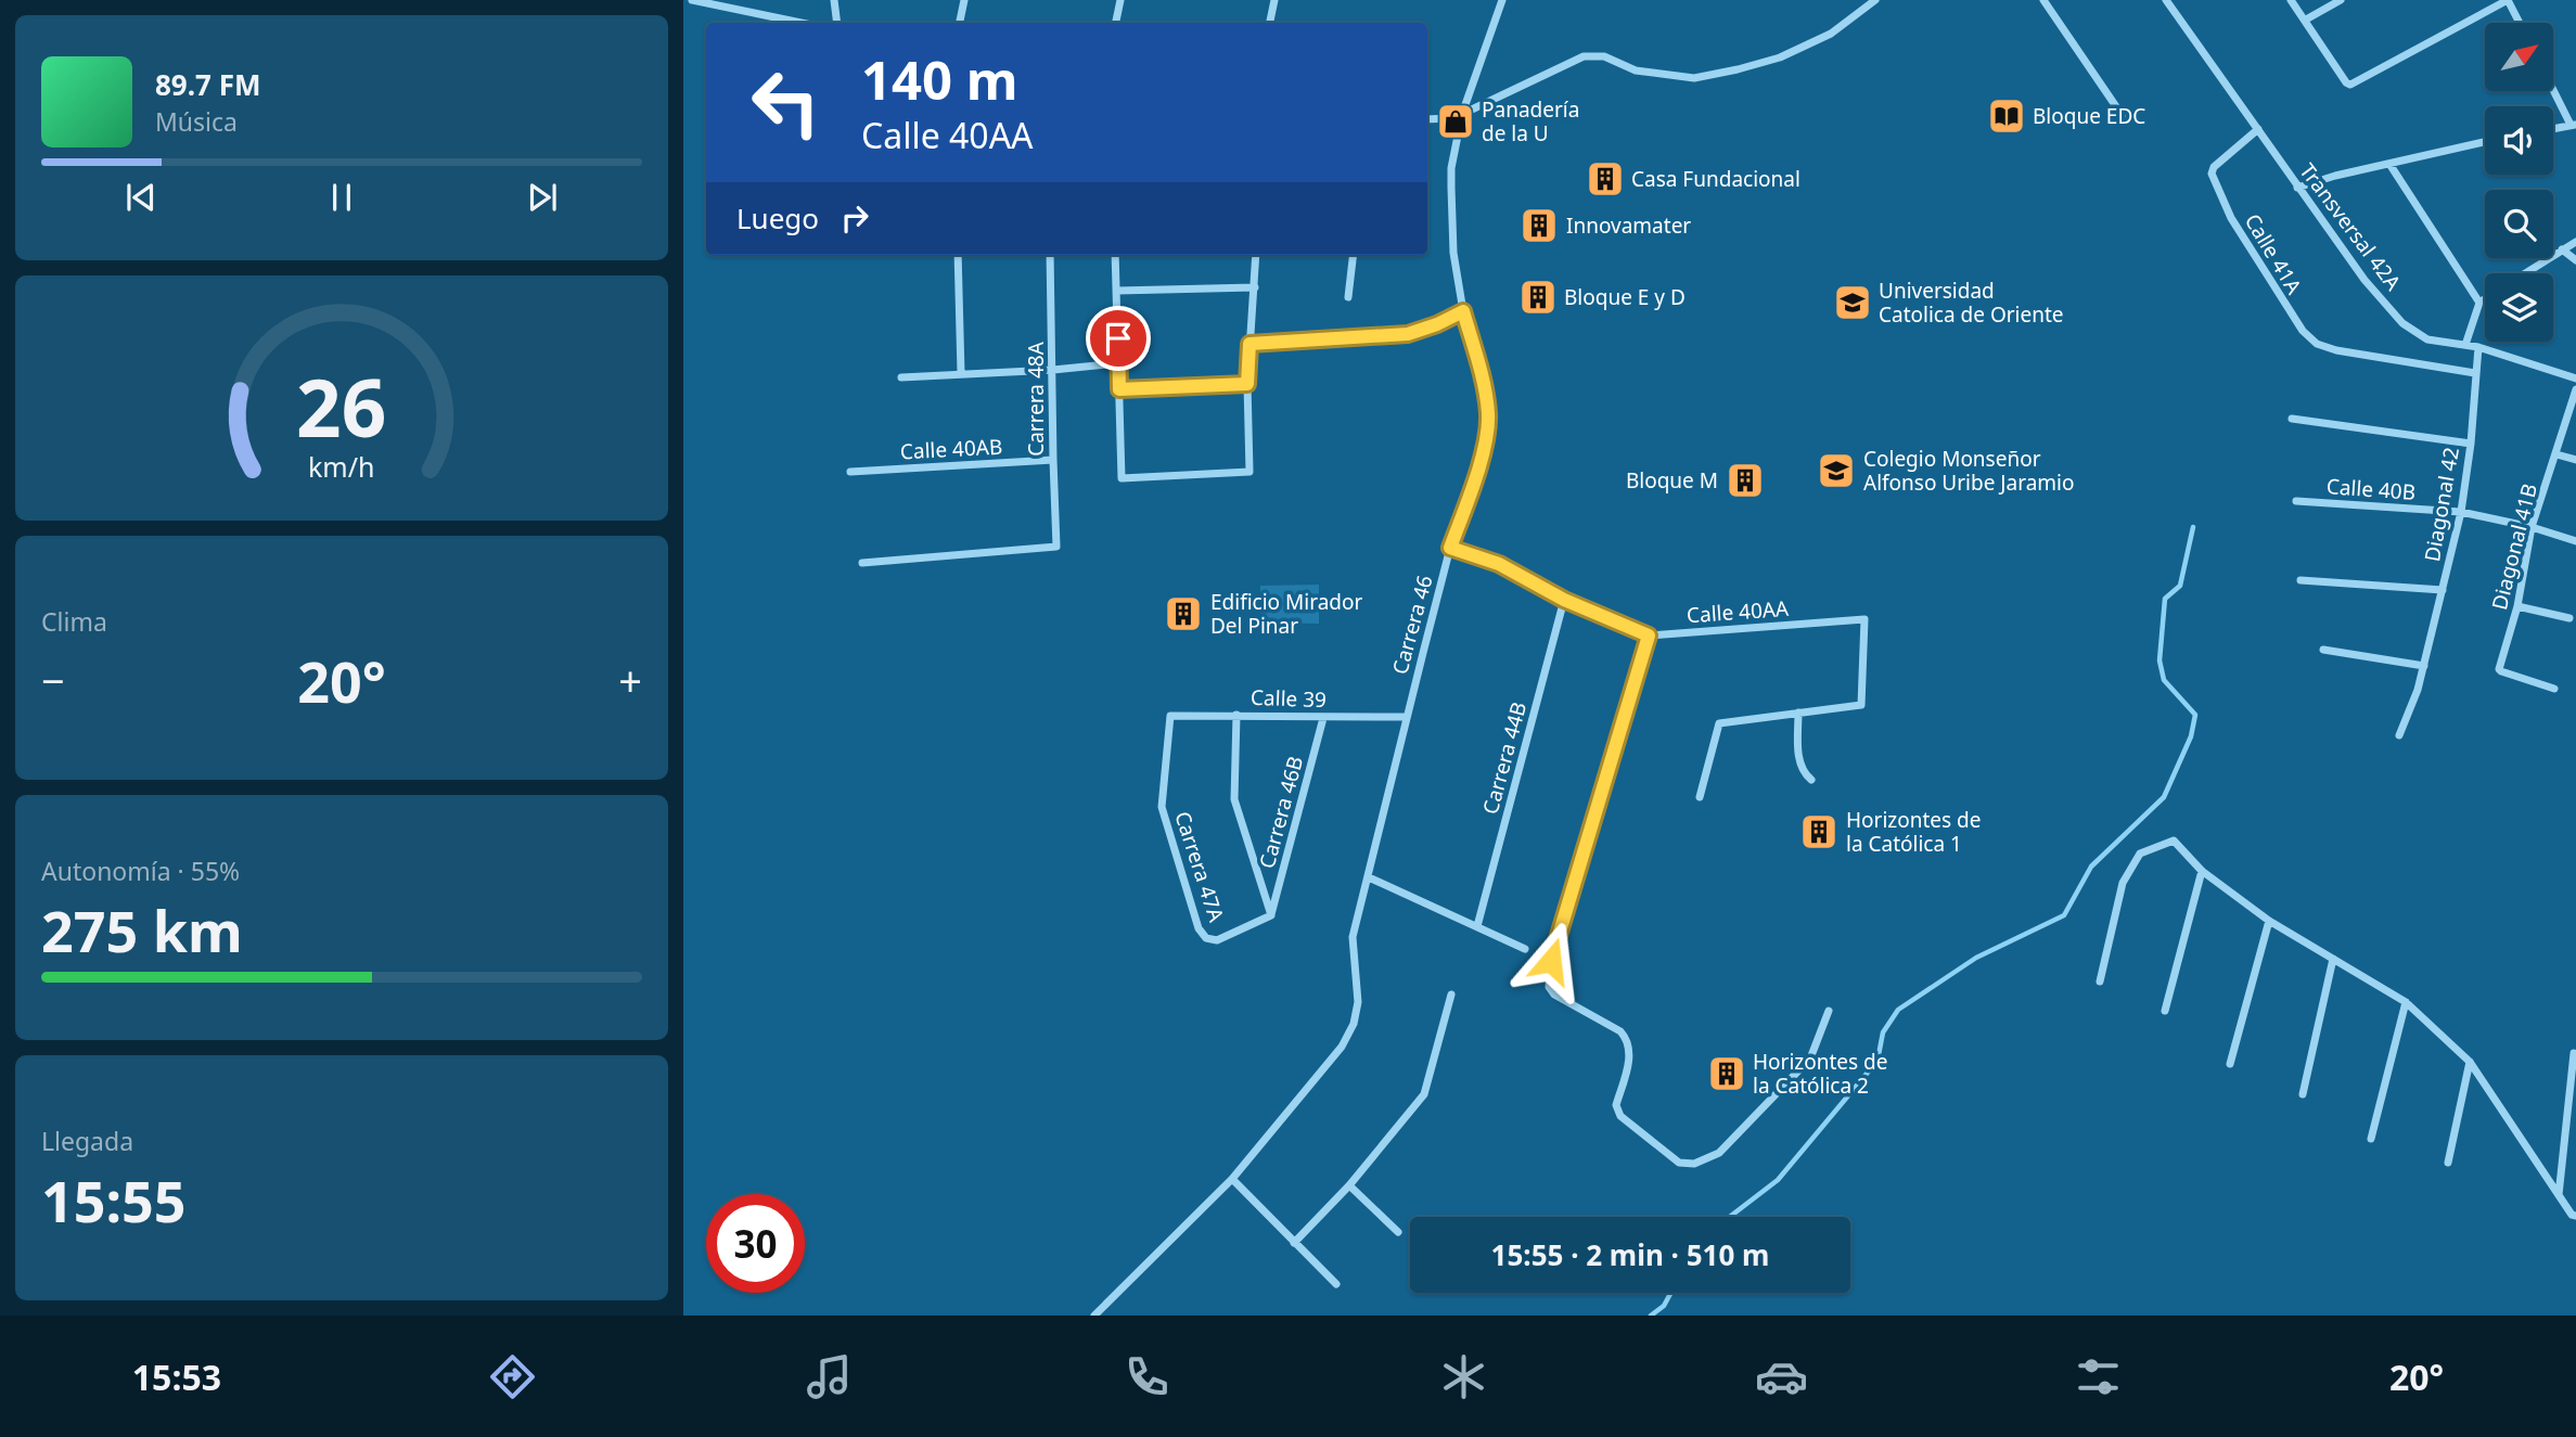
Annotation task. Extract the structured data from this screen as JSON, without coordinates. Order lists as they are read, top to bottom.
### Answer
{
  "streets": {
    "street": [
      "Transversal 42A",
      "Calle 41A",
      "Carrera 48A",
      "Calle 40AB",
      "Calle 40B",
      "Diagonal 42",
      "Diagonal 41B",
      "Calle 40AA",
      "Carrera 46",
      "Calle 39",
      "Carrera 44B",
      "Carrera 46B",
      "Carrera 47A"
    ]
  },
  "crossings": [
    ["Transversal 42A", "Calle 41A"],
    ["Transversal 42A", "Diagonal 42"],
    ["Calle 41A", "Diagonal 42"],
    ["Carrera 48A", "Calle 40AB"],
    ["Calle 40B", "Diagonal 42"],
    ["Calle 40B", "Diagonal 41B"],
    ["Calle 40AA", "Carrera 46"],
    ["Calle 40AA", "Carrera 44B"],
    ["Carrera 46", "Calle 39"],
    ["Calle 39", "Carrera 46B"],
    ["Calle 39", "Carrera 47A"],
    ["Carrera 46B", "Carrera 47A"]
  ],
  "places": {
    "library": ["Bloque EDC"],
    "shop": ["Panadería de la U"],
    "building": [
      "Casa Fundacional",
      "Innovamater",
      "Bloque E y D",
      "Bloque M",
      "Edificio Mirador Del Pinar",
      "Horizontes de la Católica 1",
      "Horizontes de la Católica 2"
    ],
    "school or university": ["Universidad Catolica de Oriente", "Colegio Monseñor Alfonso Uribe Jaramio"]
  },
  "north": "top right",
  "page": {
    "turn": ["140 m", "Calle 40AA"],
    "song": ["89.7 FM", "Música"],
    "then": "Luego",
    "tile": [
      "Clima",
      ["Autonomía · 55%", "275 km"],
      ["Llegada", "15:55"]
    ],
    "heat": ["−", "20°", "+"],
    "limit": "30",
    "trip": "15:55 · 2 min · 510 m",
    "tabs": ["15:53", "20°"],
    "gauge": ["26", "km/h"]
  }
}
